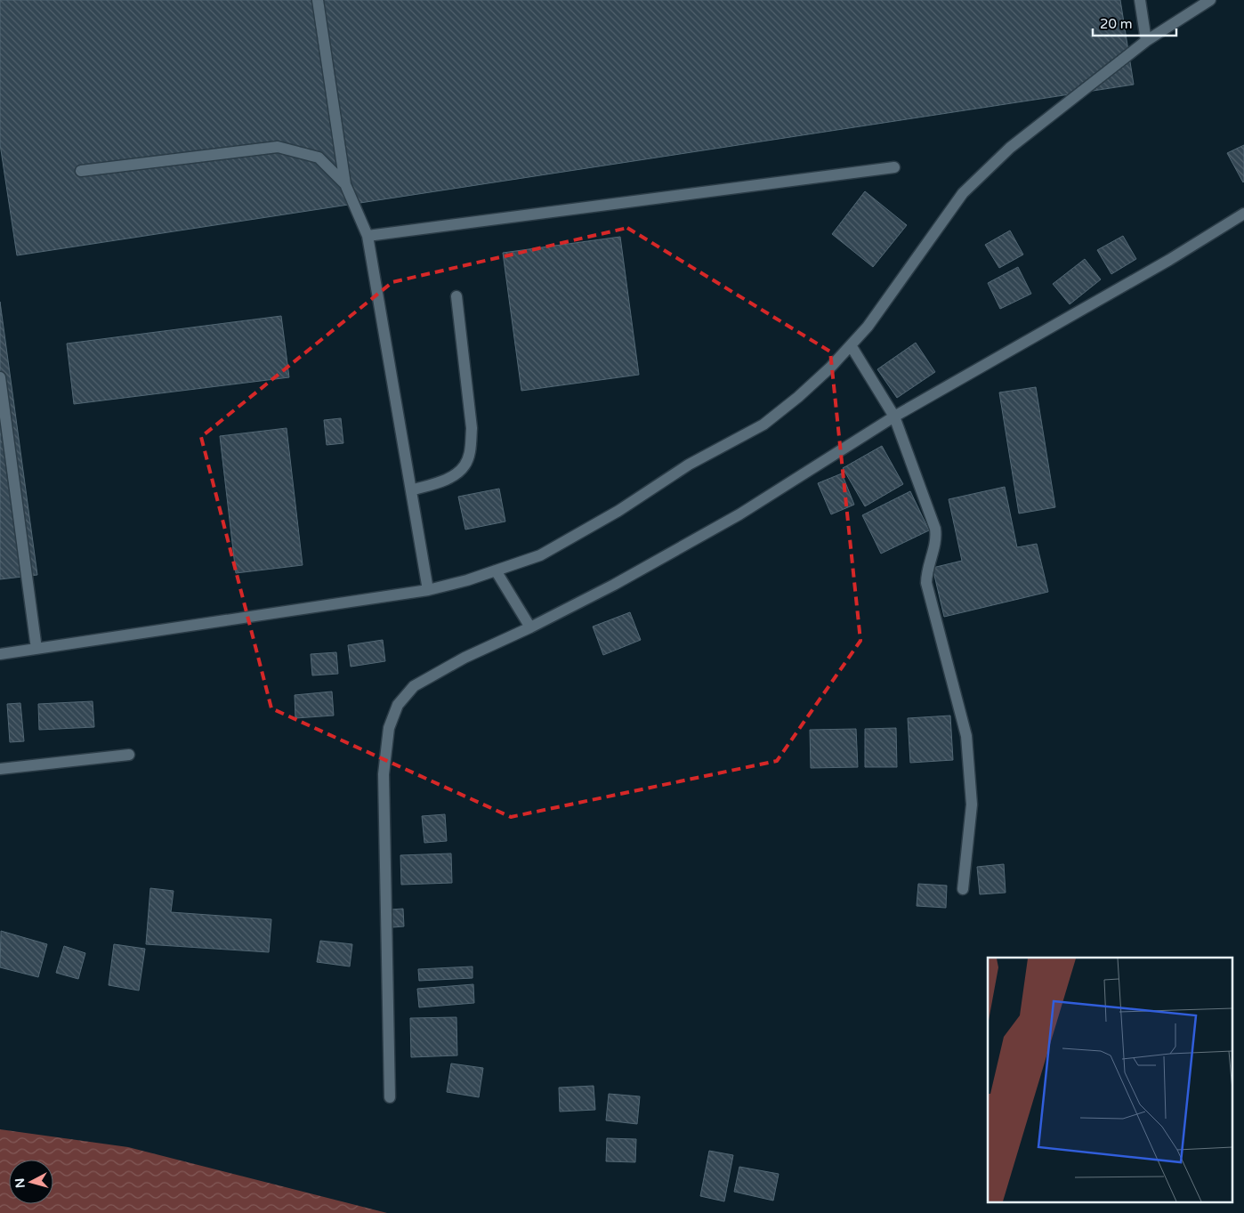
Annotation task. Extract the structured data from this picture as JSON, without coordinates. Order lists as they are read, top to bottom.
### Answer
{
  "scale_bar": "20 m",
  "north": "left"
}
